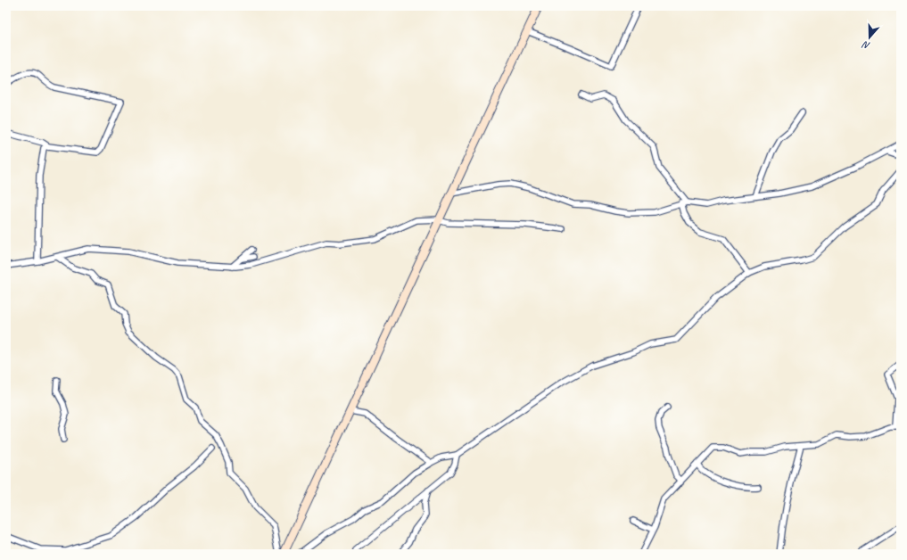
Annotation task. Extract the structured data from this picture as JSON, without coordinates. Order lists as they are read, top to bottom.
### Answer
{
  "north": "bottom"
}
